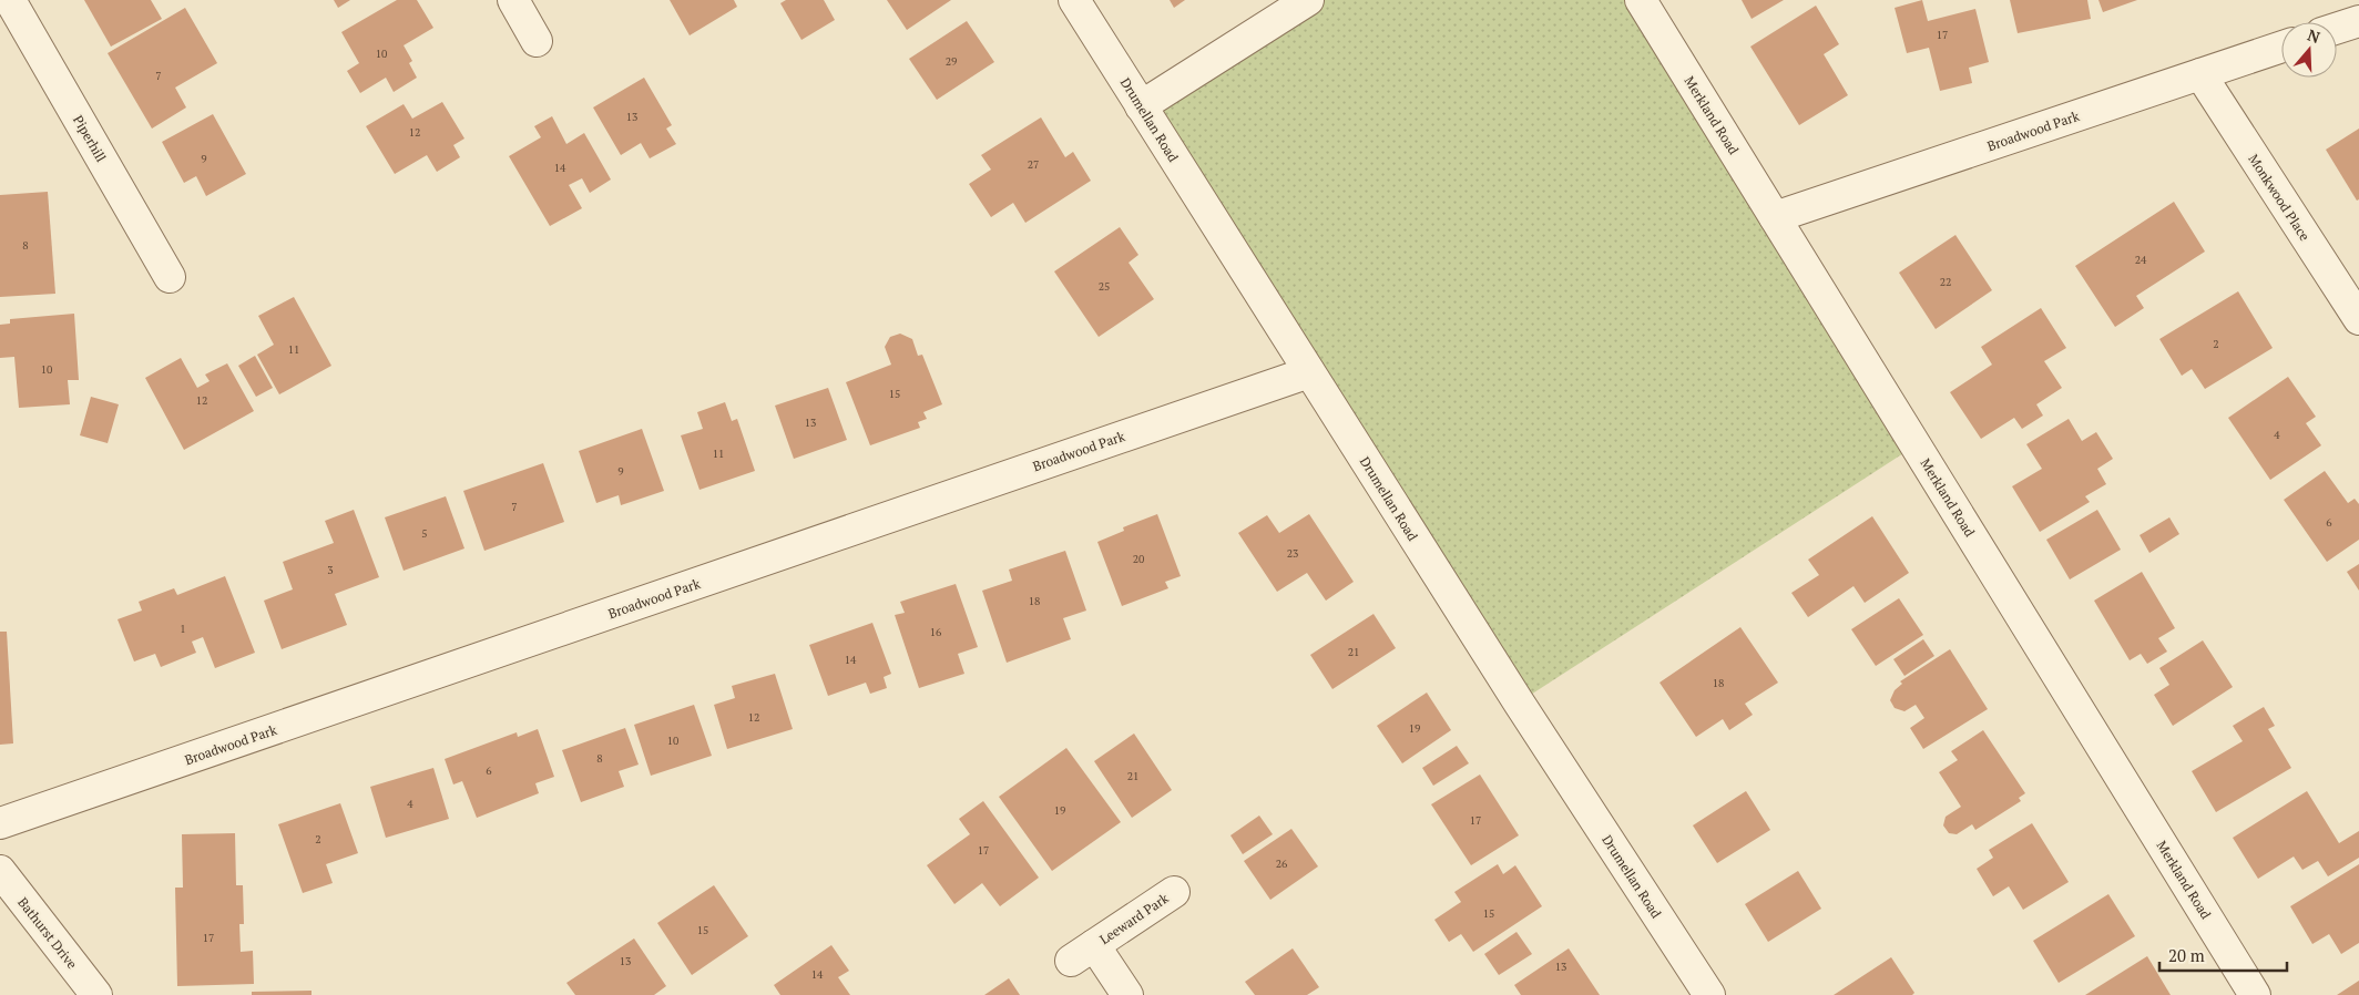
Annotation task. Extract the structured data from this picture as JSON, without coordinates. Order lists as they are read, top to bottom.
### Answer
{
  "streets": {
    "street": [
      "Merkland Road",
      "Drumellan Road",
      "Broadwood Park",
      "Piperhill",
      "Monkwood Place",
      "Leeward Park",
      "Bathurst Drive"
    ]
  },
  "crossings": [
    ["Merkland Road", "Broadwood Park"],
    ["Drumellan Road", "Broadwood Park"],
    ["Broadwood Park", "Monkwood Place"]
  ],
  "house_numbers": [
    "17",
    "10",
    "29",
    "7",
    "13",
    "12",
    "9",
    "27",
    "14",
    "8",
    "24",
    "22",
    "25",
    "2",
    "11",
    "10",
    "15",
    "12",
    "13",
    "4",
    "11",
    "9",
    "7",
    "6",
    "5",
    "23",
    "20",
    "3",
    "18",
    "1",
    "16",
    "21",
    "14",
    "18",
    "12",
    "19",
    "10",
    "8",
    "6",
    "21",
    "4",
    "19",
    "17",
    "2",
    "17",
    "26",
    "15",
    "15",
    "17",
    "13",
    "13",
    "14"
  ],
  "scale_bar": "20 m",
  "north": "top"
}
